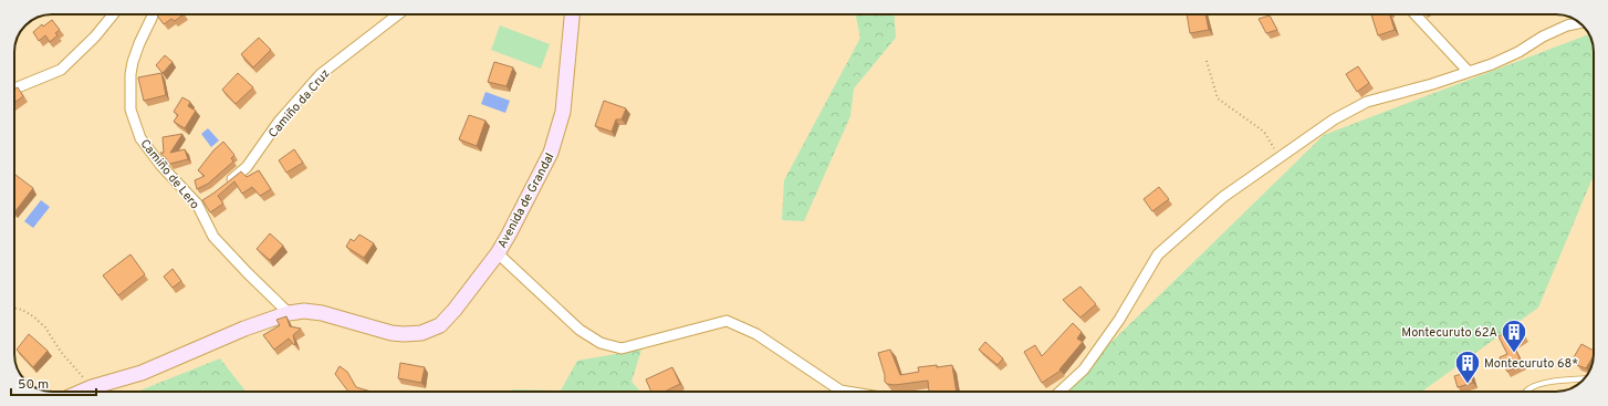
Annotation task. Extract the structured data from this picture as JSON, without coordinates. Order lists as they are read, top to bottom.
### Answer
{
  "streets": {
    "street": ["Camiño da Cruz", "Camiño de Lero", "Avenida de Grandal"]
  },
  "crossings": [
    ["Camiño de Lero", "Avenida de Grandal"]
  ],
  "places": {
    "building": ["Montecuruto 62A", "Montecuruto 68*"]
  },
  "scale_bar": "50 m"
}
